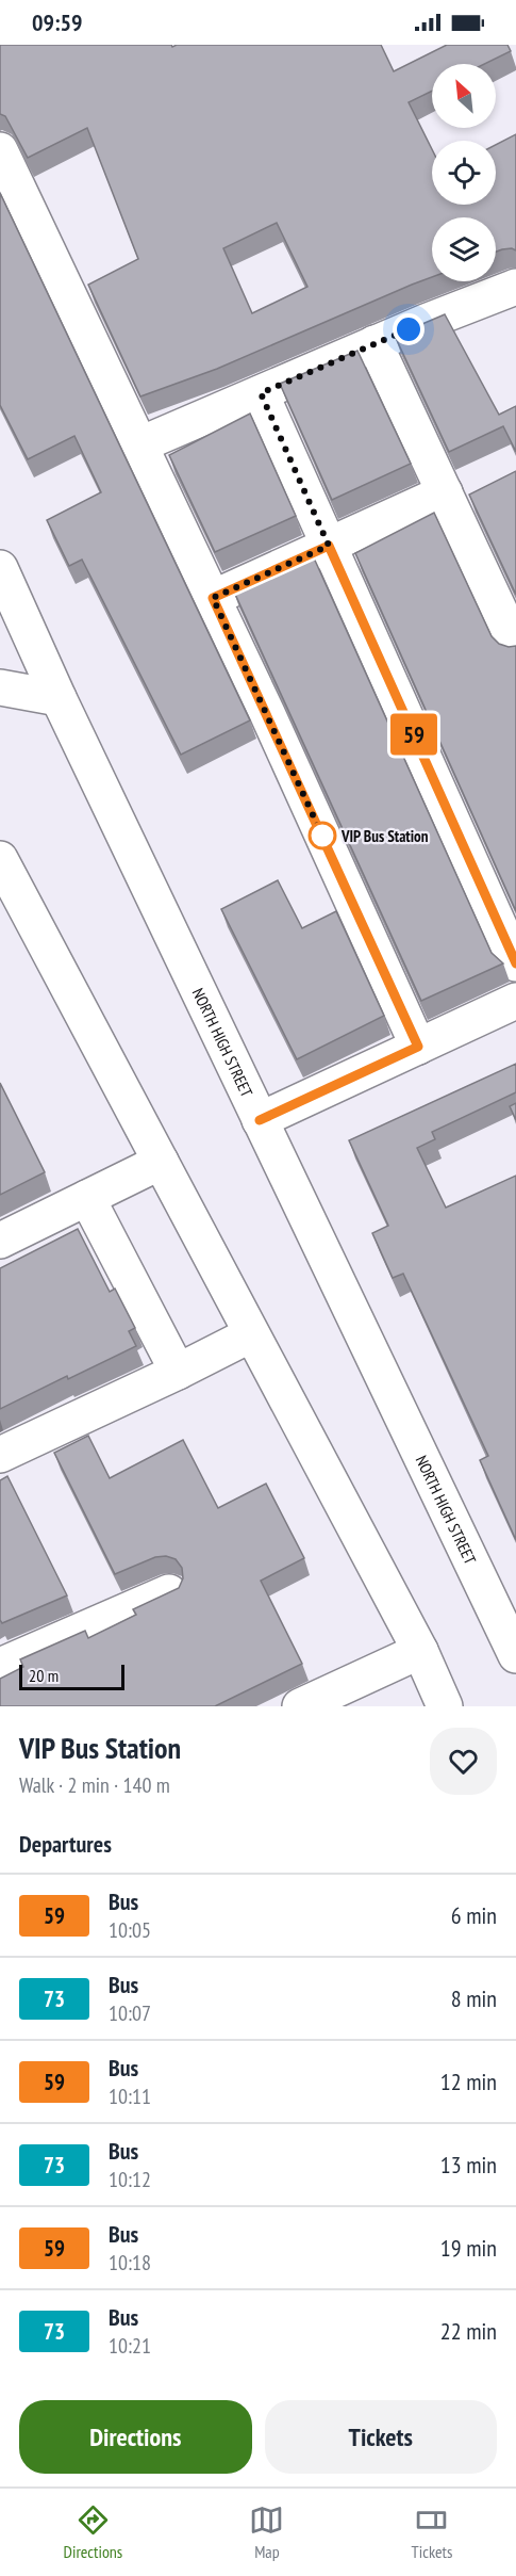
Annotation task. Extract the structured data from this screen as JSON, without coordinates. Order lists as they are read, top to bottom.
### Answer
{
  "streets": {
    "main road": ["NORTH HIGH STREET"]
  },
  "places": ["VIP Bus Station"],
  "lines": ["bus line 59"],
  "scale_bar": "20 m",
  "north": "top left",
  "page": {
    "status": "09:59",
    "on_map": "59",
    "scale": "20 m",
    "heading": [
      ["VIP Bus Station", "Walk · 2 min · 140 m"],
      "Departures"
    ],
    "list": [
      {
        "mark": "59",
        "name": "Bus",
        "note": "10:05",
        "value": "6 min"
      },
      {
        "mark": "73",
        "name": "Bus",
        "note": "10:07",
        "value": "8 min"
      },
      {
        "mark": "59",
        "name": "Bus",
        "note": "10:11",
        "value": "12 min"
      },
      {
        "mark": "73",
        "name": "Bus",
        "note": "10:12",
        "value": "13 min"
      },
      {
        "mark": "59",
        "name": "Bus",
        "note": "10:18",
        "value": "19 min"
      },
      {
        "mark": "73",
        "name": "Bus",
        "note": "10:21",
        "value": "22 min"
      }
    ],
    "buttons": ["Directions", "Tickets"],
    "tabs": ["Directions", "Map", "Tickets"]
  }
}
